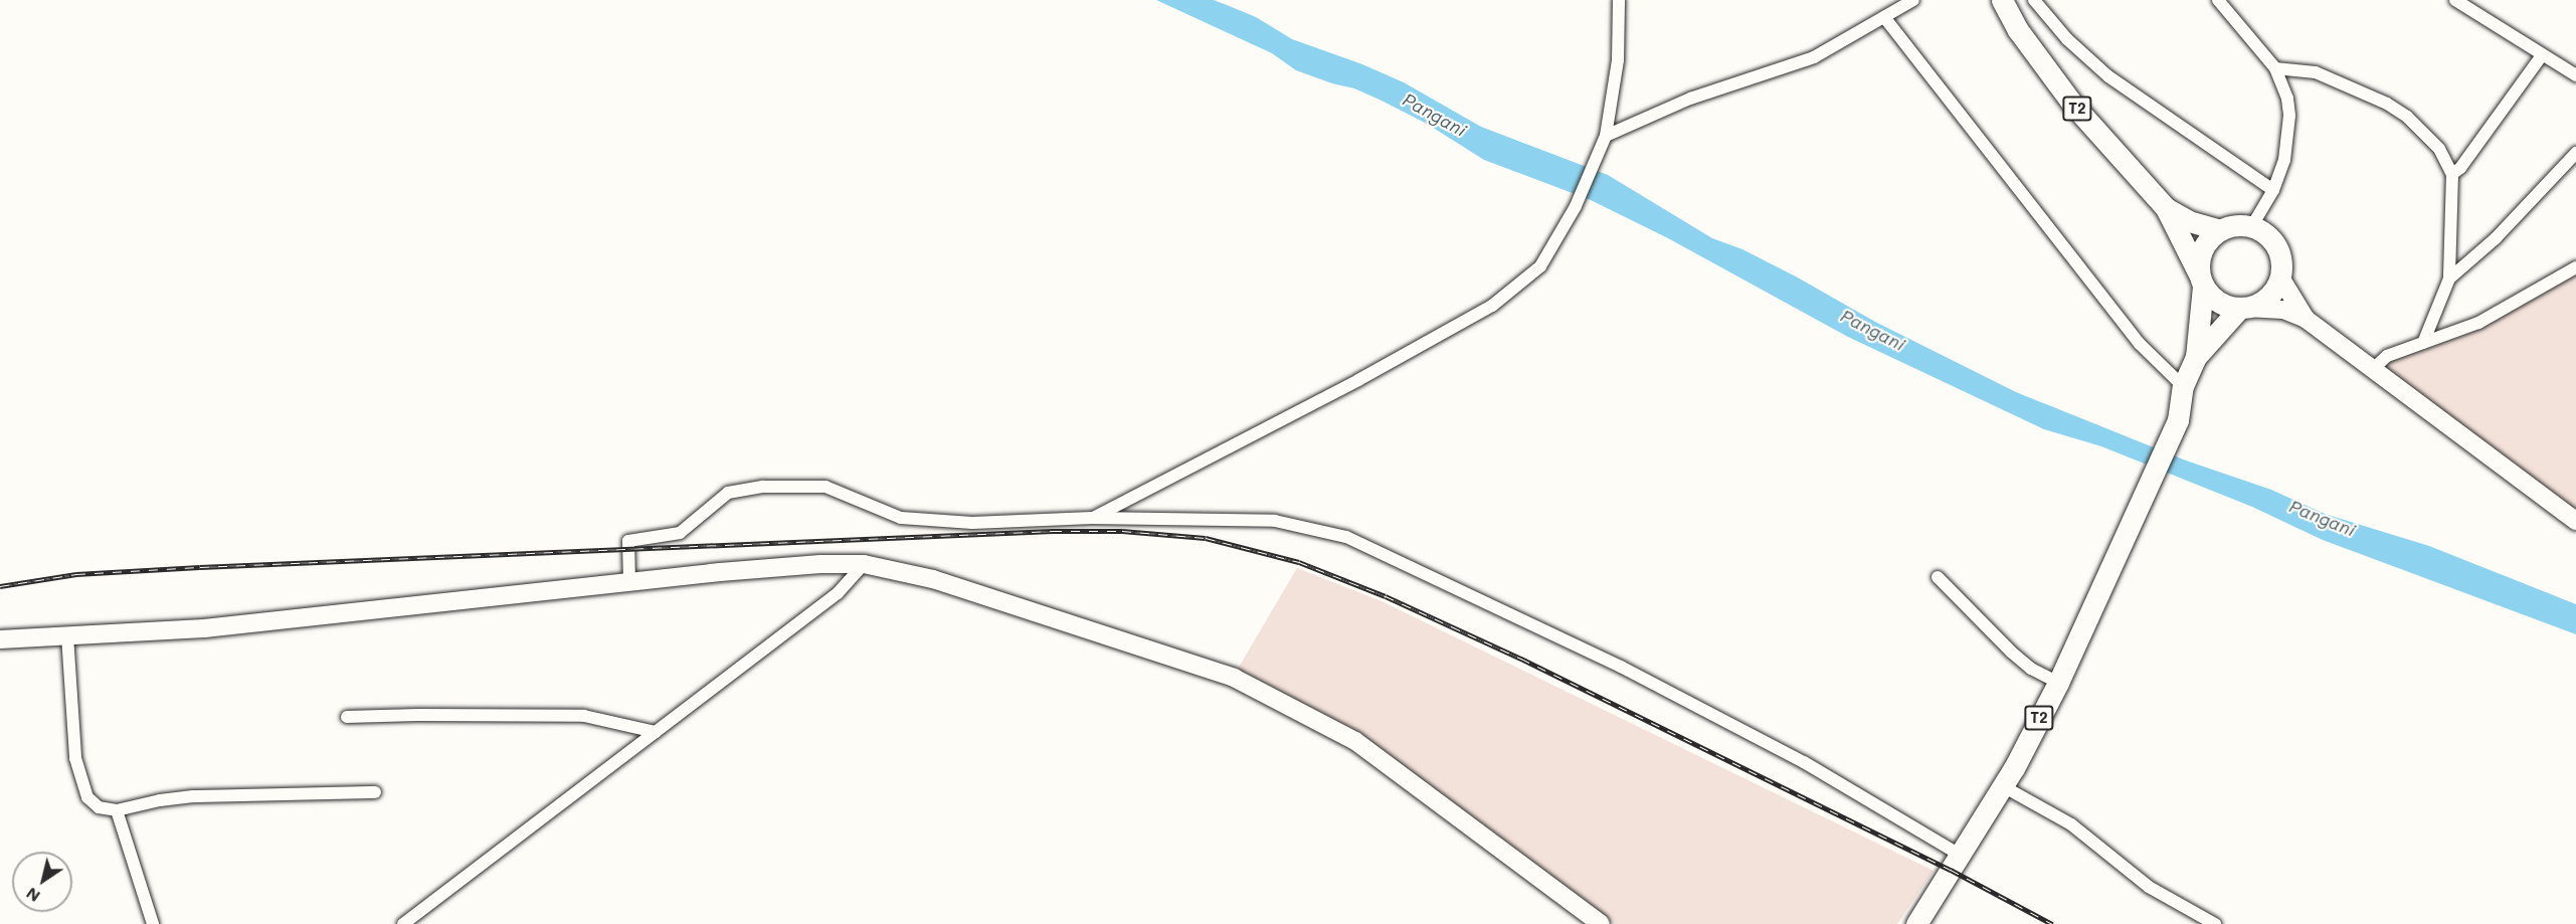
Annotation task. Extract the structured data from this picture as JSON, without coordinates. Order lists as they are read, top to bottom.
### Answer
{
  "streets": {
    "highway": ["T2"]
  },
  "water": ["Pangani"],
  "north": "bottom left"
}
